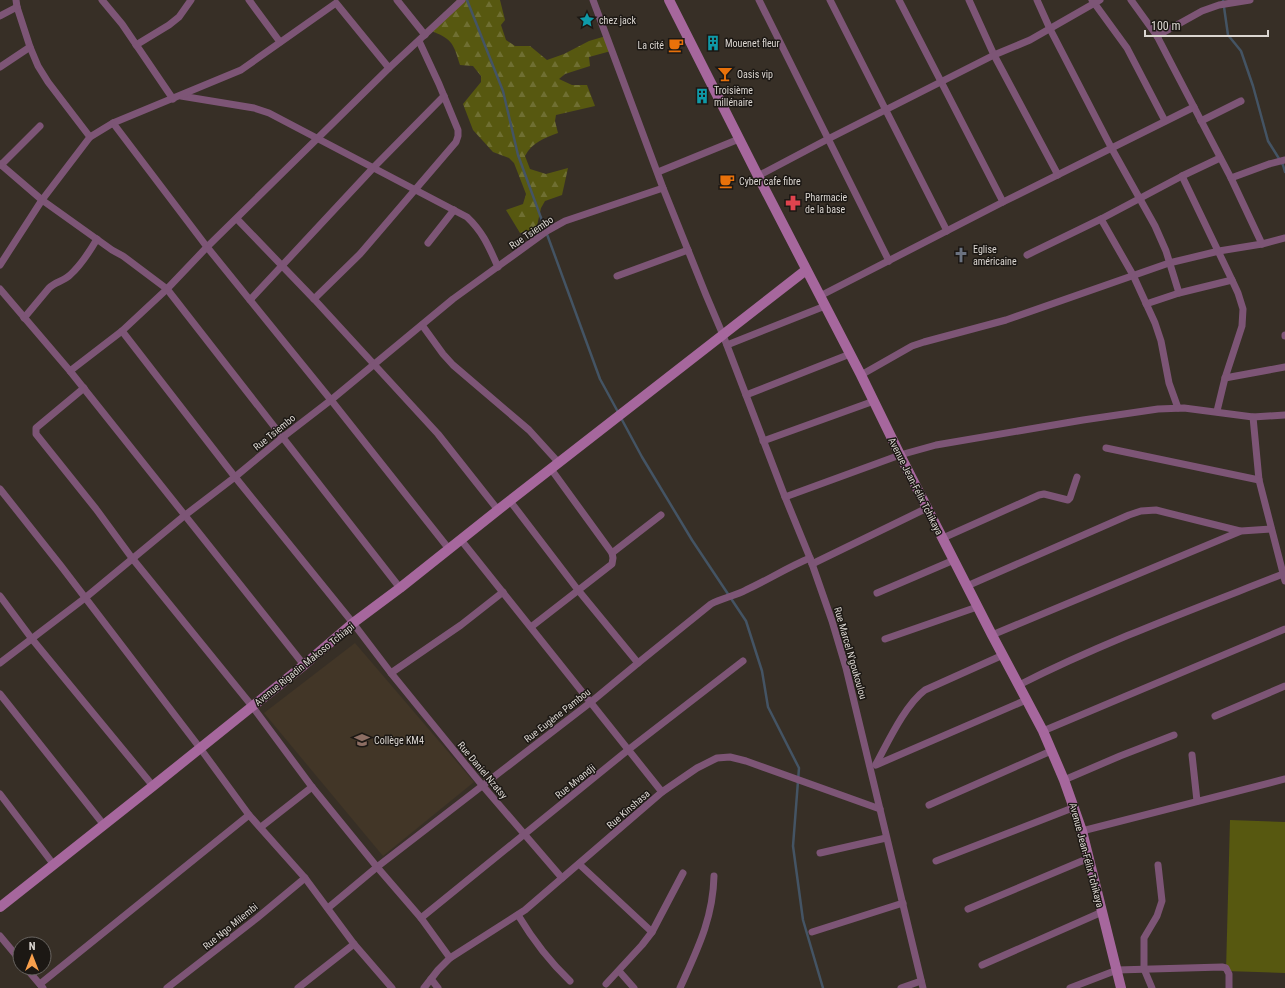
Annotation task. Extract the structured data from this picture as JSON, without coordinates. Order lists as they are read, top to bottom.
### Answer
{
  "streets": {
    "street": [
      "Rue Tsiembo",
      "Avenue Jean-Félix Tchikaya",
      "Rue Marcel N'goukoulou",
      "Avenue Rigadin Makoso Tchiapi",
      "Rue Eugène Pambou",
      "Rue Daniel Nzatsy",
      "Rue Mvandji",
      "Rue Kinshasa",
      "Rue Ngo Milembi"
    ]
  },
  "crossings": [
    ["Rue Tsiembo", "Rue Marcel N'goukoulou"],
    ["Rue Tsiembo", "Rue Daniel Nzatsy"],
    ["Avenue Jean-Félix Tchikaya", "Avenue Rigadin Makoso Tchiapi"],
    ["Avenue Jean-Félix Tchikaya", "Rue Eugène Pambou"],
    ["Rue Marcel N'goukoulou", "Avenue Rigadin Makoso Tchiapi"],
    ["Rue Marcel N'goukoulou", "Rue Eugène Pambou"],
    ["Rue Marcel N'goukoulou", "Rue Kinshasa"],
    ["Avenue Rigadin Makoso Tchiapi", "Rue Daniel Nzatsy"],
    ["Rue Eugène Pambou", "Rue Daniel Nzatsy"],
    ["Rue Daniel Nzatsy", "Rue Mvandji"],
    ["Rue Daniel Nzatsy", "Rue Kinshasa"]
  ],
  "places": {
    "place": ["chez jack"],
    "building": ["Mouenet fleur", "Troisième millénaire"],
    "cafe": ["La cité", "Cyber cafe fibre"],
    "bar": ["Oasis vip"],
    "pharmacy": ["Pharmacie de la base"],
    "church": ["Eglise américaine"],
    "school or university": ["Collège KM4"]
  },
  "scale_bar": "100 m",
  "north": "top"
}
